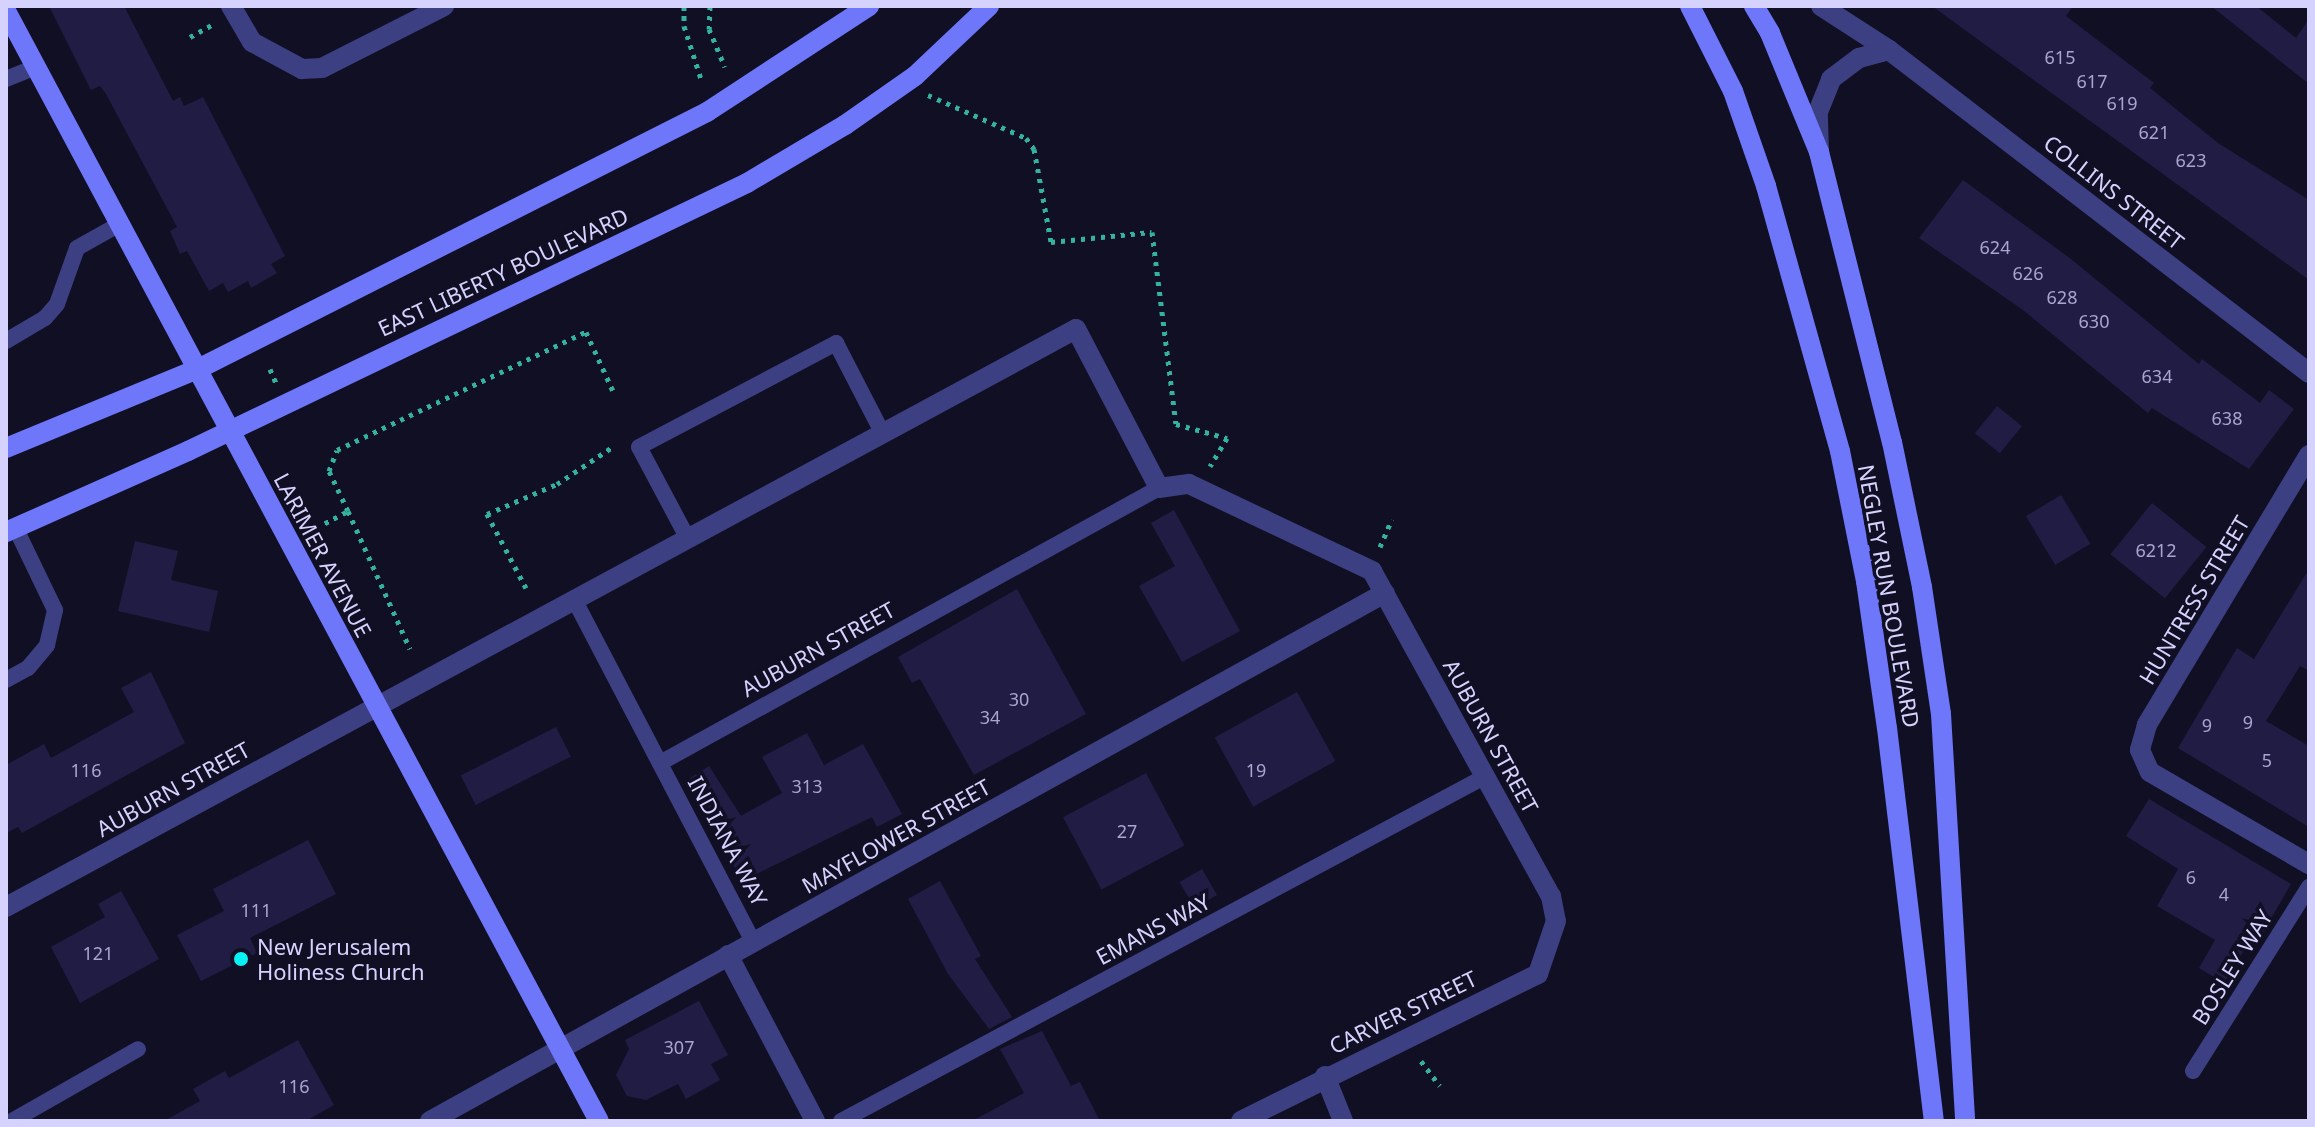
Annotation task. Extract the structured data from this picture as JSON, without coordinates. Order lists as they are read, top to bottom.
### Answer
{
  "streets": {
    "main road": ["EAST LIBERTY BOULEVARD", "LARIMER AVENUE", "NEGLEY RUN BOULEVARD"],
    "street": [
      "COLLINS STREET",
      "HUNTRESS STREET",
      "AUBURN STREET",
      "MAYFLOWER STREET",
      "CARVER STREET"
    ],
    "lane": ["INDIANA WAY", "EMANS WAY", "BOSLEY WAY"]
  },
  "crossings": [
    ["EAST LIBERTY BOULEVARD", "LARIMER AVENUE"],
    ["LARIMER AVENUE", "AUBURN STREET"],
    ["LARIMER AVENUE", "MAYFLOWER STREET"],
    ["AUBURN STREET", "MAYFLOWER STREET"],
    ["AUBURN STREET", "INDIANA WAY"],
    ["AUBURN STREET", "EMANS WAY"],
    ["AUBURN STREET", "CARVER STREET"],
    ["MAYFLOWER STREET", "INDIANA WAY"]
  ],
  "places": ["New Jerusalem Holiness Church"],
  "house_numbers": [
    "615",
    "617",
    "619",
    "621",
    "623",
    "624",
    "626",
    "628",
    "630",
    "634",
    "638",
    "6212",
    "30",
    "34",
    "9",
    "9",
    "5",
    "116",
    "19",
    "313",
    "27",
    "6",
    "4",
    "111",
    "121",
    "307",
    "116"
  ]
}
